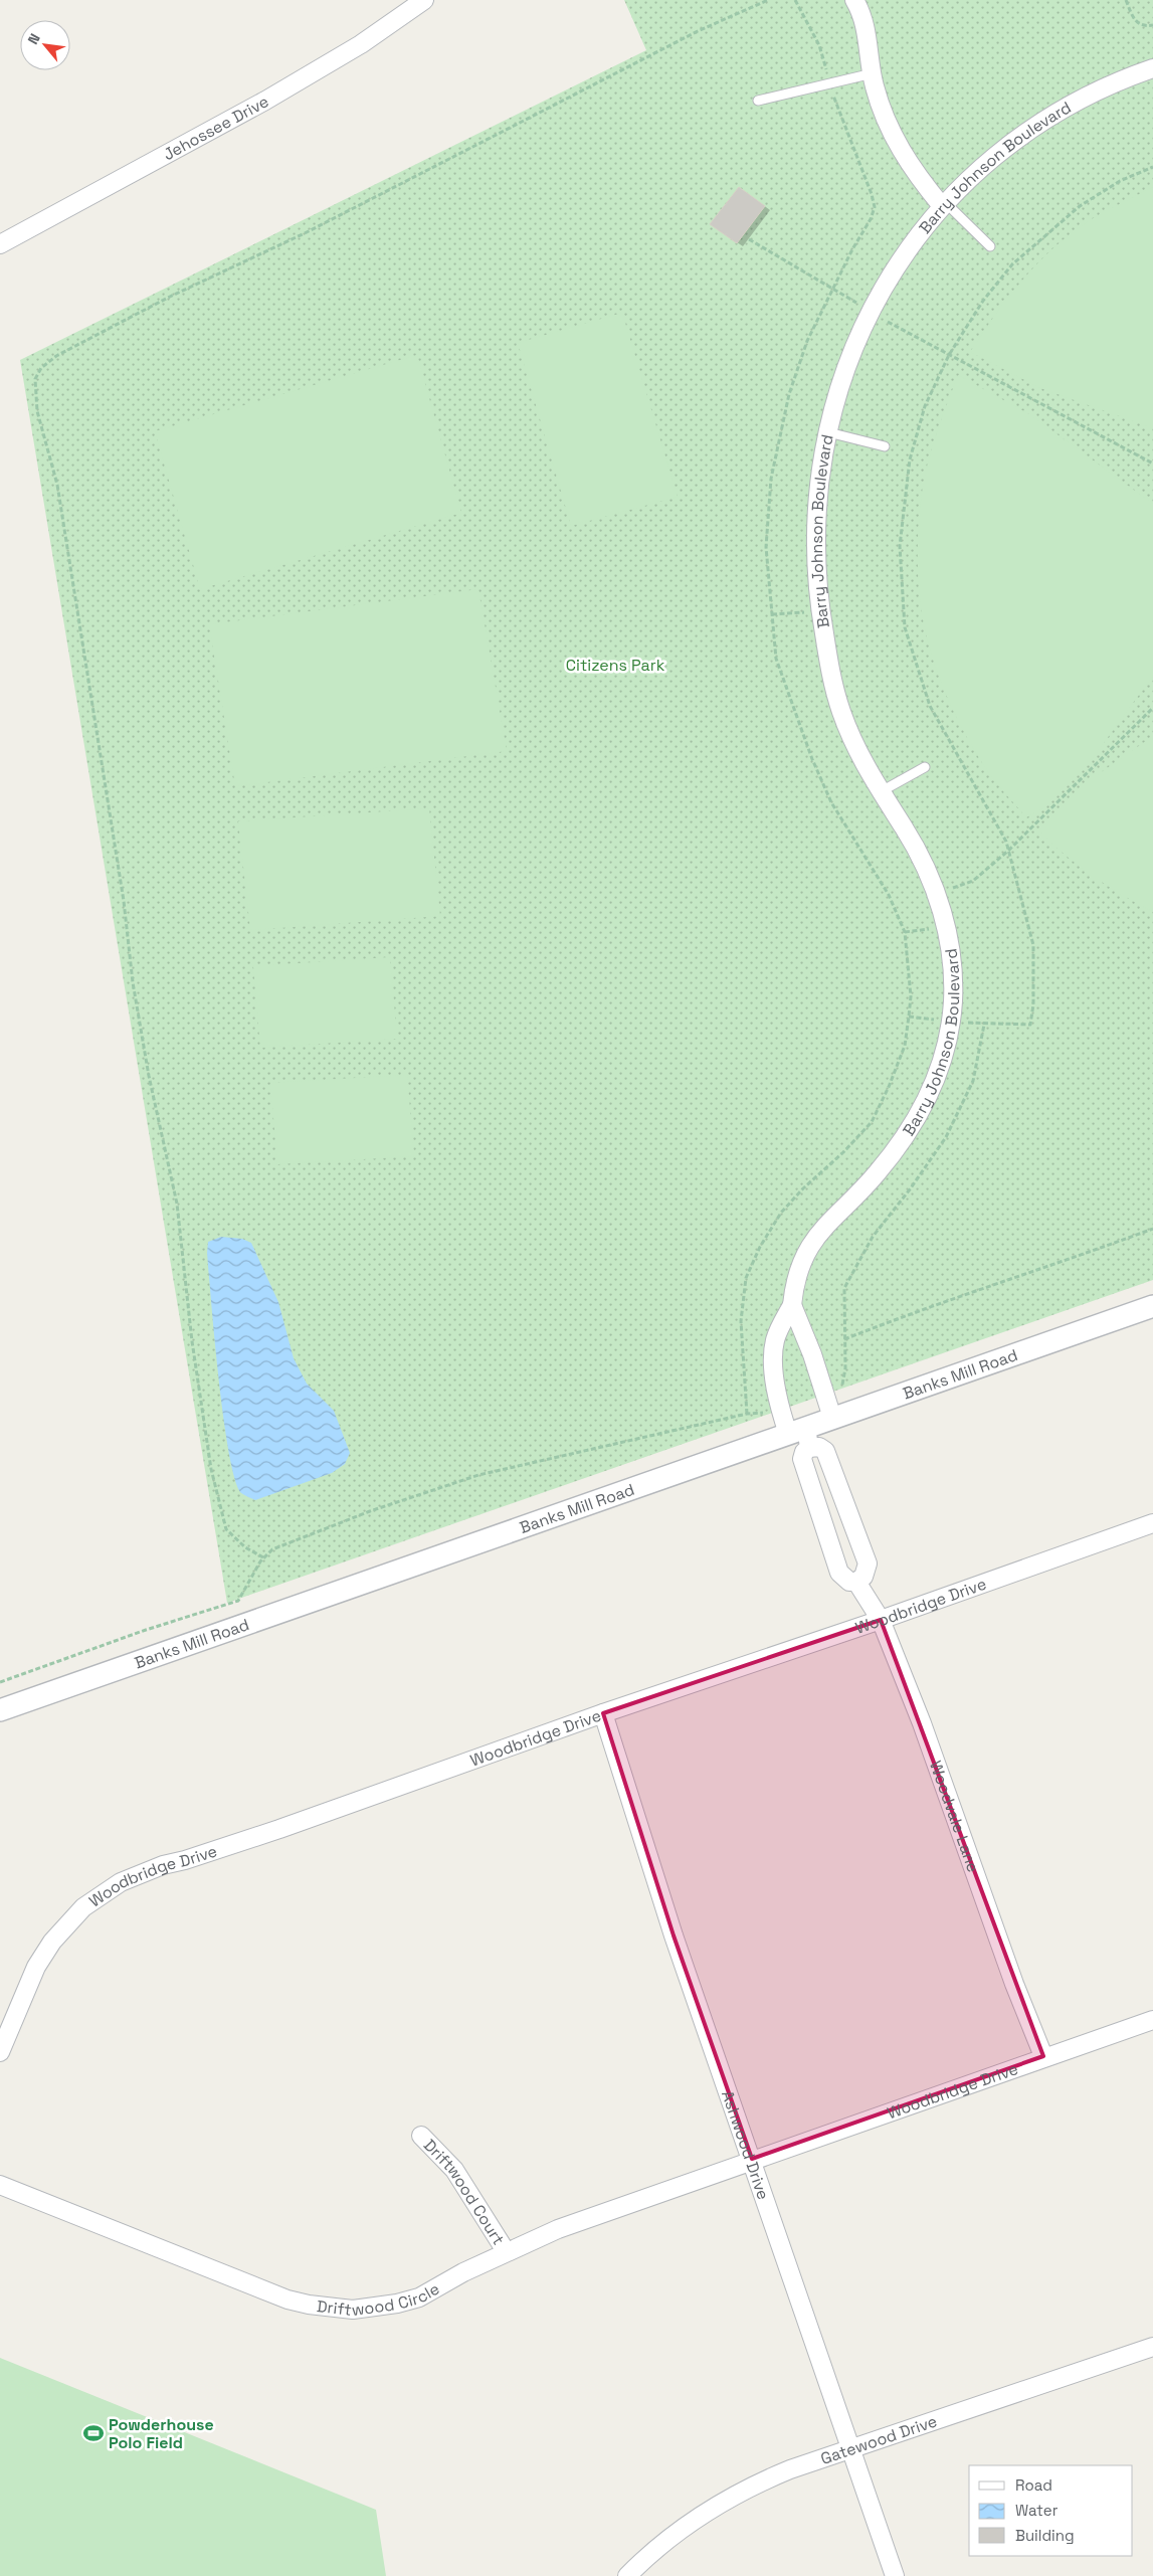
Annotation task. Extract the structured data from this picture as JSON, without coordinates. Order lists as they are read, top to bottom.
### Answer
{
  "streets": {
    "street": [
      "Jehossee Drive",
      "Barry Johnson Boulevard",
      "Banks Mill Road",
      "Woodbridge Drive",
      "Woodvale Lane",
      "Ashwood Drive",
      "Driftwood Court",
      "Driftwood Circle",
      "Gatewood Drive"
    ]
  },
  "crossings": [
    ["Barry Johnson Boulevard", "Banks Mill Road"],
    ["Barry Johnson Boulevard", "Woodvale Lane"],
    ["Banks Mill Road", "Woodvale Lane"],
    ["Woodbridge Drive", "Woodvale Lane"],
    ["Woodbridge Drive", "Ashwood Drive"],
    ["Woodbridge Drive", "Driftwood Circle"],
    ["Ashwood Drive", "Driftwood Circle"],
    ["Ashwood Drive", "Gatewood Drive"],
    ["Driftwood Court", "Driftwood Circle"]
  ],
  "parks": ["Citizens Park"],
  "places": {
    "sports": ["Powderhouse Polo Field"]
  },
  "legend": ["Road", "Water", "Building"],
  "north": "top left"
}
